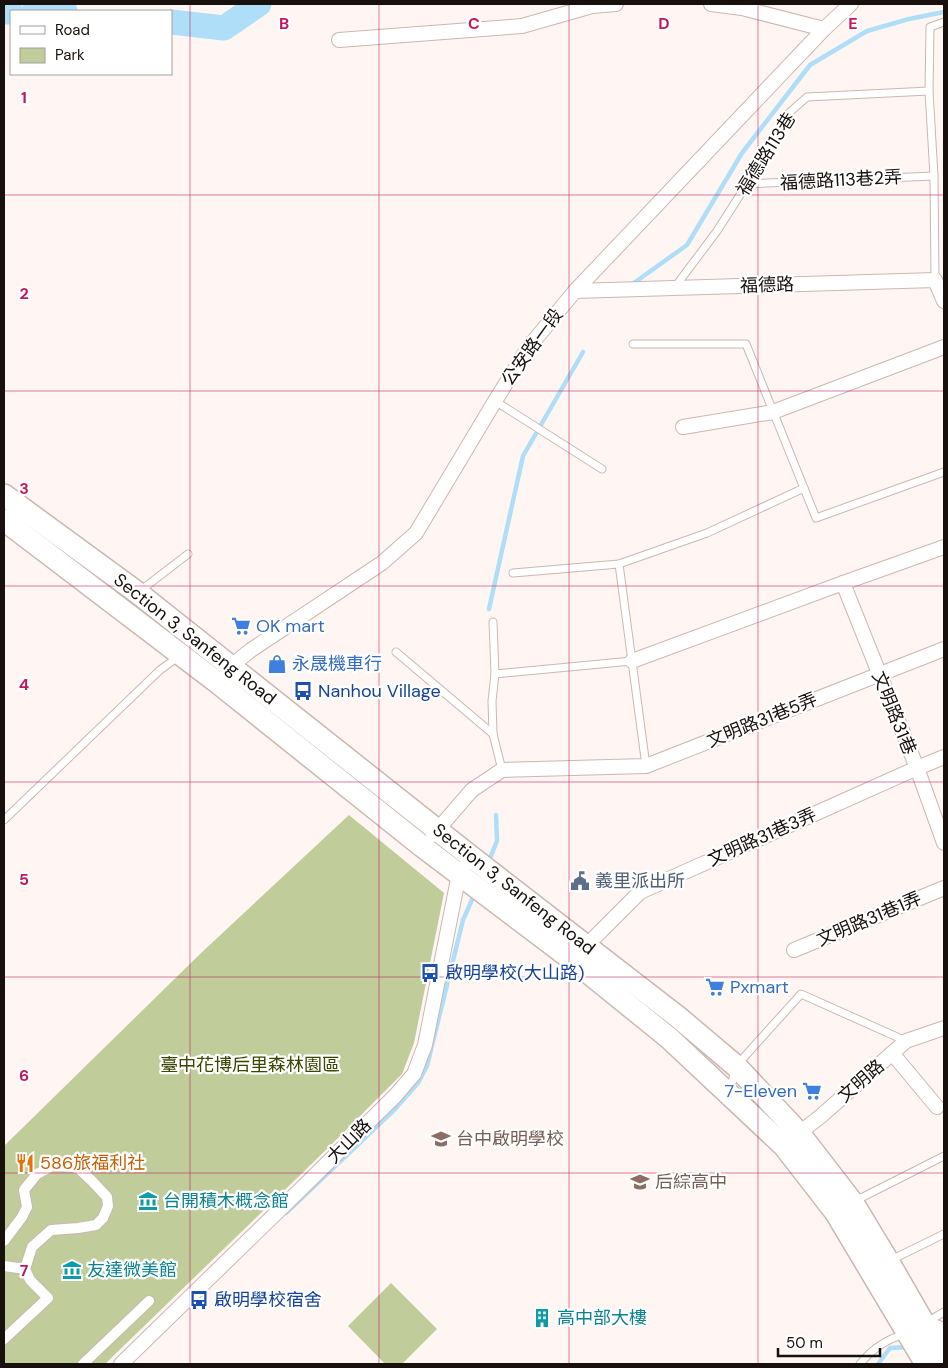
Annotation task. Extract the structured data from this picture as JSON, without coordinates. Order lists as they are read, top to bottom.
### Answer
{
  "streets": {
    "main road": ["Section 3, Sanfeng Road"],
    "street": [
      "福德路",
      "公安路一段",
      "文明路31巷",
      "文明路31巷5弄",
      "文明路31巷3弄",
      "文明路31巷1弄",
      "文明路",
      "大山路"
    ],
    "lane": ["福德路113巷", "福德路113巷2弄"]
  },
  "crossings": [
    ["福德路113巷", "福德路113巷2弄"],
    ["福德路113巷", "福德路"],
    ["福德路", "公安路一段"],
    ["公安路一段", "Section 3, Sanfeng Road"],
    ["Section 3, Sanfeng Road", "文明路31巷3弄"],
    ["Section 3, Sanfeng Road", "文明路"],
    ["Section 3, Sanfeng Road", "大山路"],
    ["文明路31巷", "文明路31巷5弄"],
    ["文明路31巷", "文明路31巷3弄"]
  ],
  "parks": ["臺中花博后里森林園區"],
  "places": {
    "supermarket": ["OK mart", "Pxmart", "7-Eleven"],
    "shop": ["永晟機車行"],
    "bus stop": ["Nanhou Village", "啟明學校(大山路)", "啟明學校宿舍"],
    "public building": ["義里派出所"],
    "school or university": ["台中啟明學校", "后綜高中"],
    "restaurant": ["586旅福利社"],
    "museum": ["台開積木概念館", "友達微美館"],
    "building": ["高中部大樓"]
  },
  "legend": ["Road", "Park"],
  "scale_bar": "50 m",
  "grid": {
    "columns": [
      "B",
      "C",
      "D",
      "E"
    ],
    "rows": [
      "1",
      "2",
      "3",
      "4",
      "5",
      "6",
      "7"
    ]
  }
}
